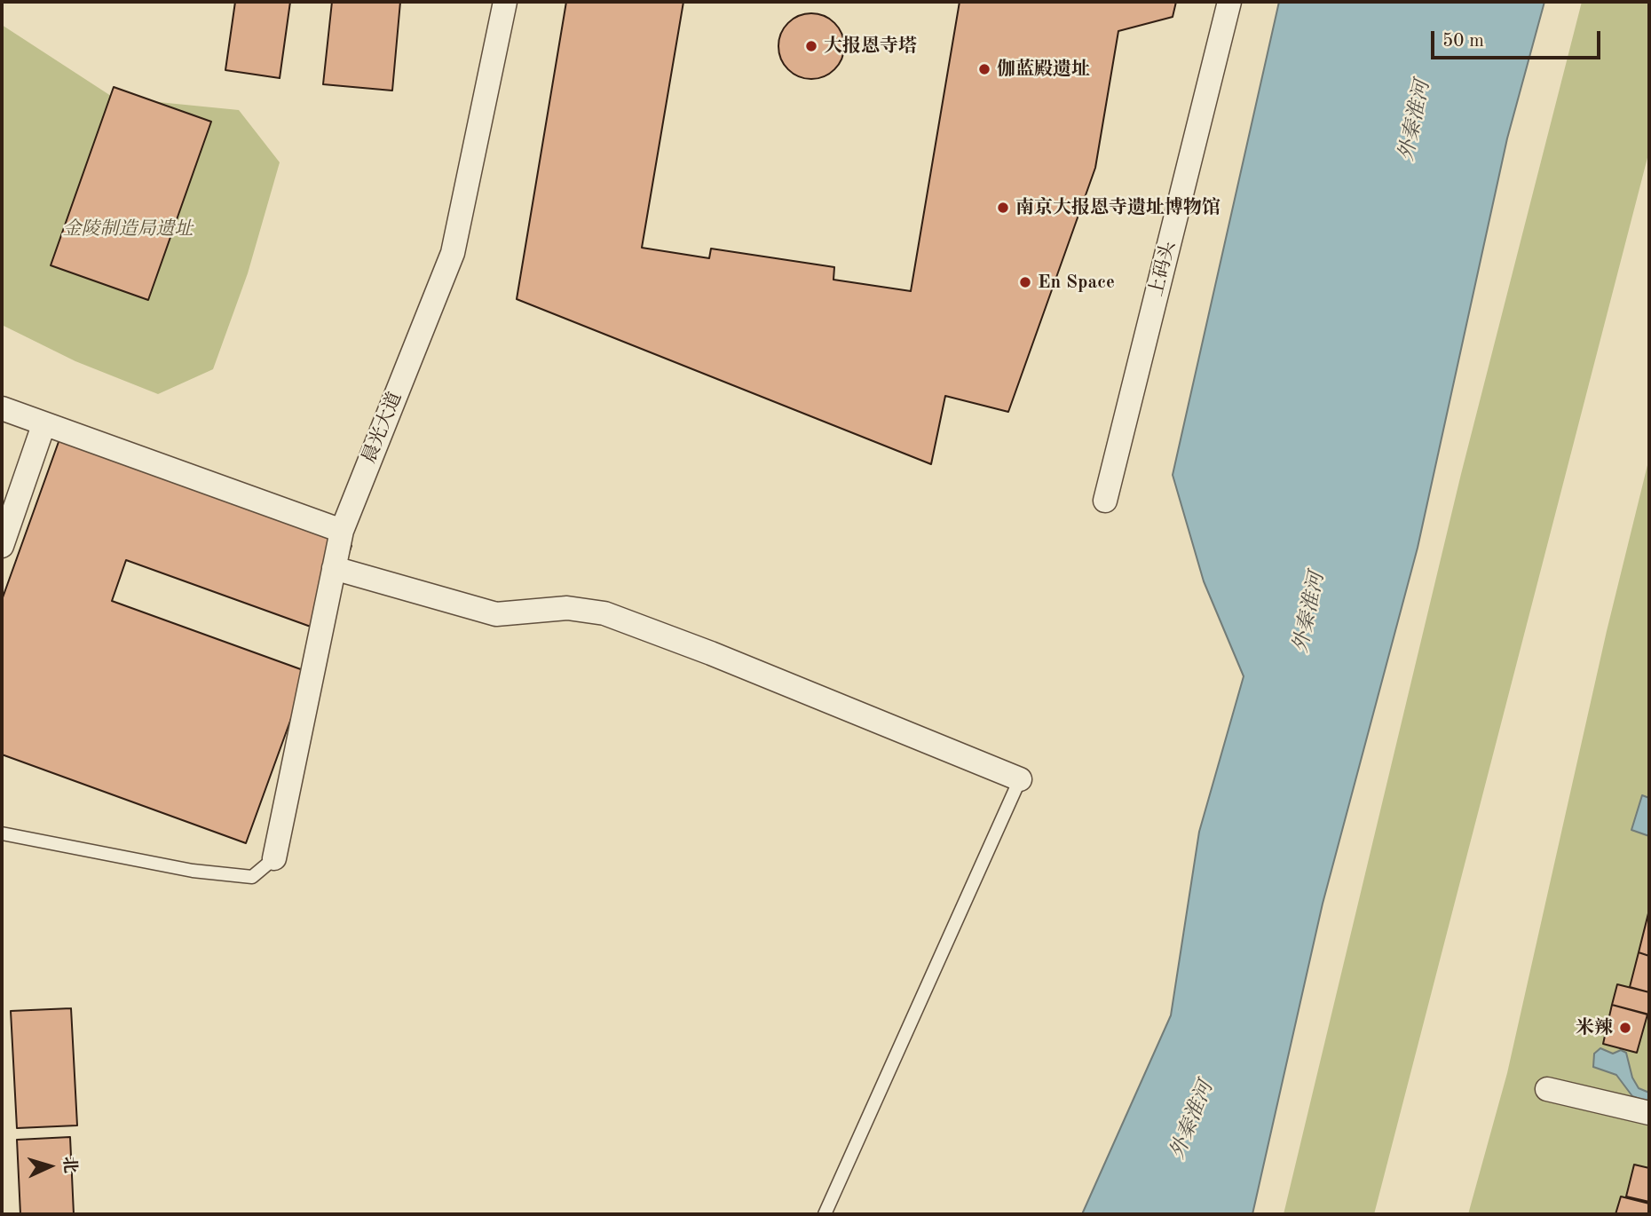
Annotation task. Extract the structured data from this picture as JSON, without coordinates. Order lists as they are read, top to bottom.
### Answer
{
  "streets": {
    "street": ["上码头", "晨光大道"]
  },
  "water": ["外秦淮河"],
  "parks": ["金陵制造局遗址"],
  "places": [
    "大报恩寺塔",
    "伽蓝殿遗址",
    "南京大报恩寺遗址博物馆",
    "En Space",
    "米辣"
  ],
  "scale_bar": "50 m",
  "north": "right"
}
